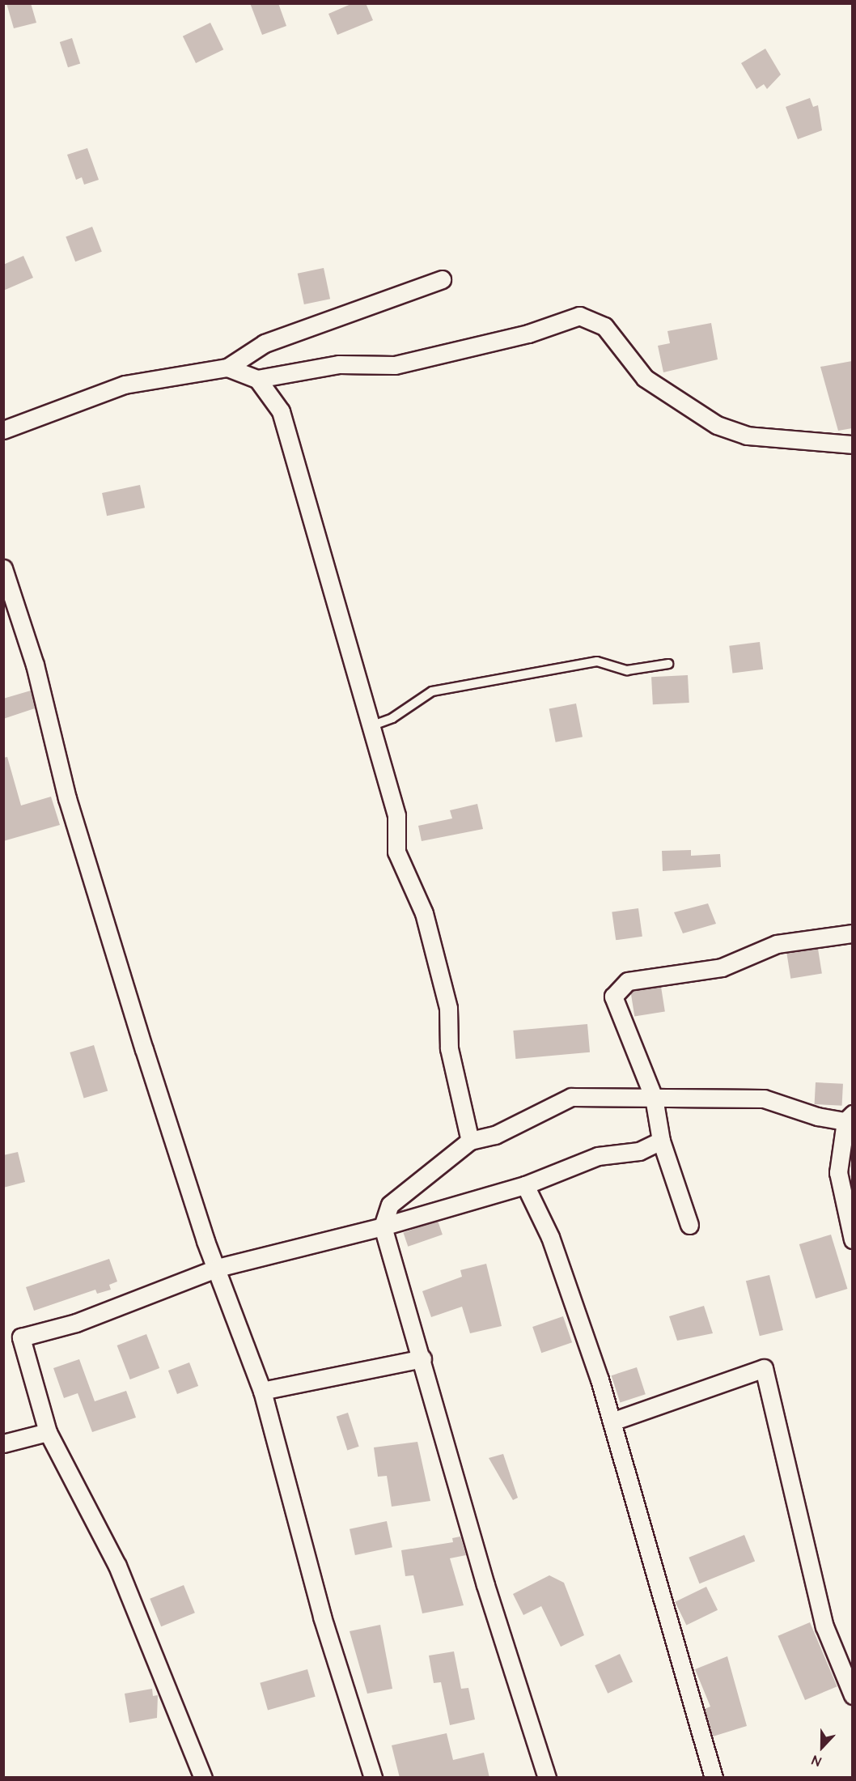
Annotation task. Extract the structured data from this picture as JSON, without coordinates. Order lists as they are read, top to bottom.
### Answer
{
  "north": "bottom"
}
